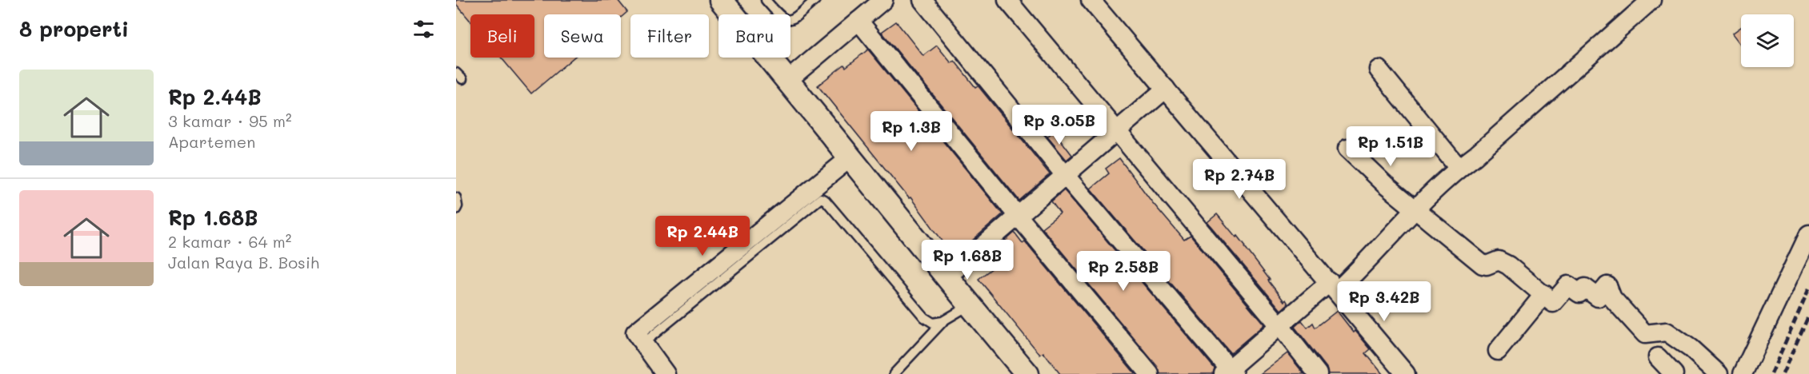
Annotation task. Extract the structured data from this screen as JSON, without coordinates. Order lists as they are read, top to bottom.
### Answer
{
  "page": {
    "heading": "8 properti",
    "chip": [
      "Beli",
      "Sewa",
      "Filter",
      "Baru"
    ],
    "list": [
      {
        "name": "Rp 2.44B",
        "note": "3 kamar · 95 m² · Apartemen"
      },
      {
        "name": "Rp 1.68B",
        "note": "2 kamar · 64 m² · Jalan Raya B. Bosih"
      }
    ],
    "price": [
      "Rp 3.05B",
      "Rp 1.3B",
      "Rp 1.51B",
      "Rp 2.74B",
      "Rp 2.44B",
      "Rp 1.68B",
      "Rp 2.58B",
      "Rp 3.42B"
    ]
  }
}
